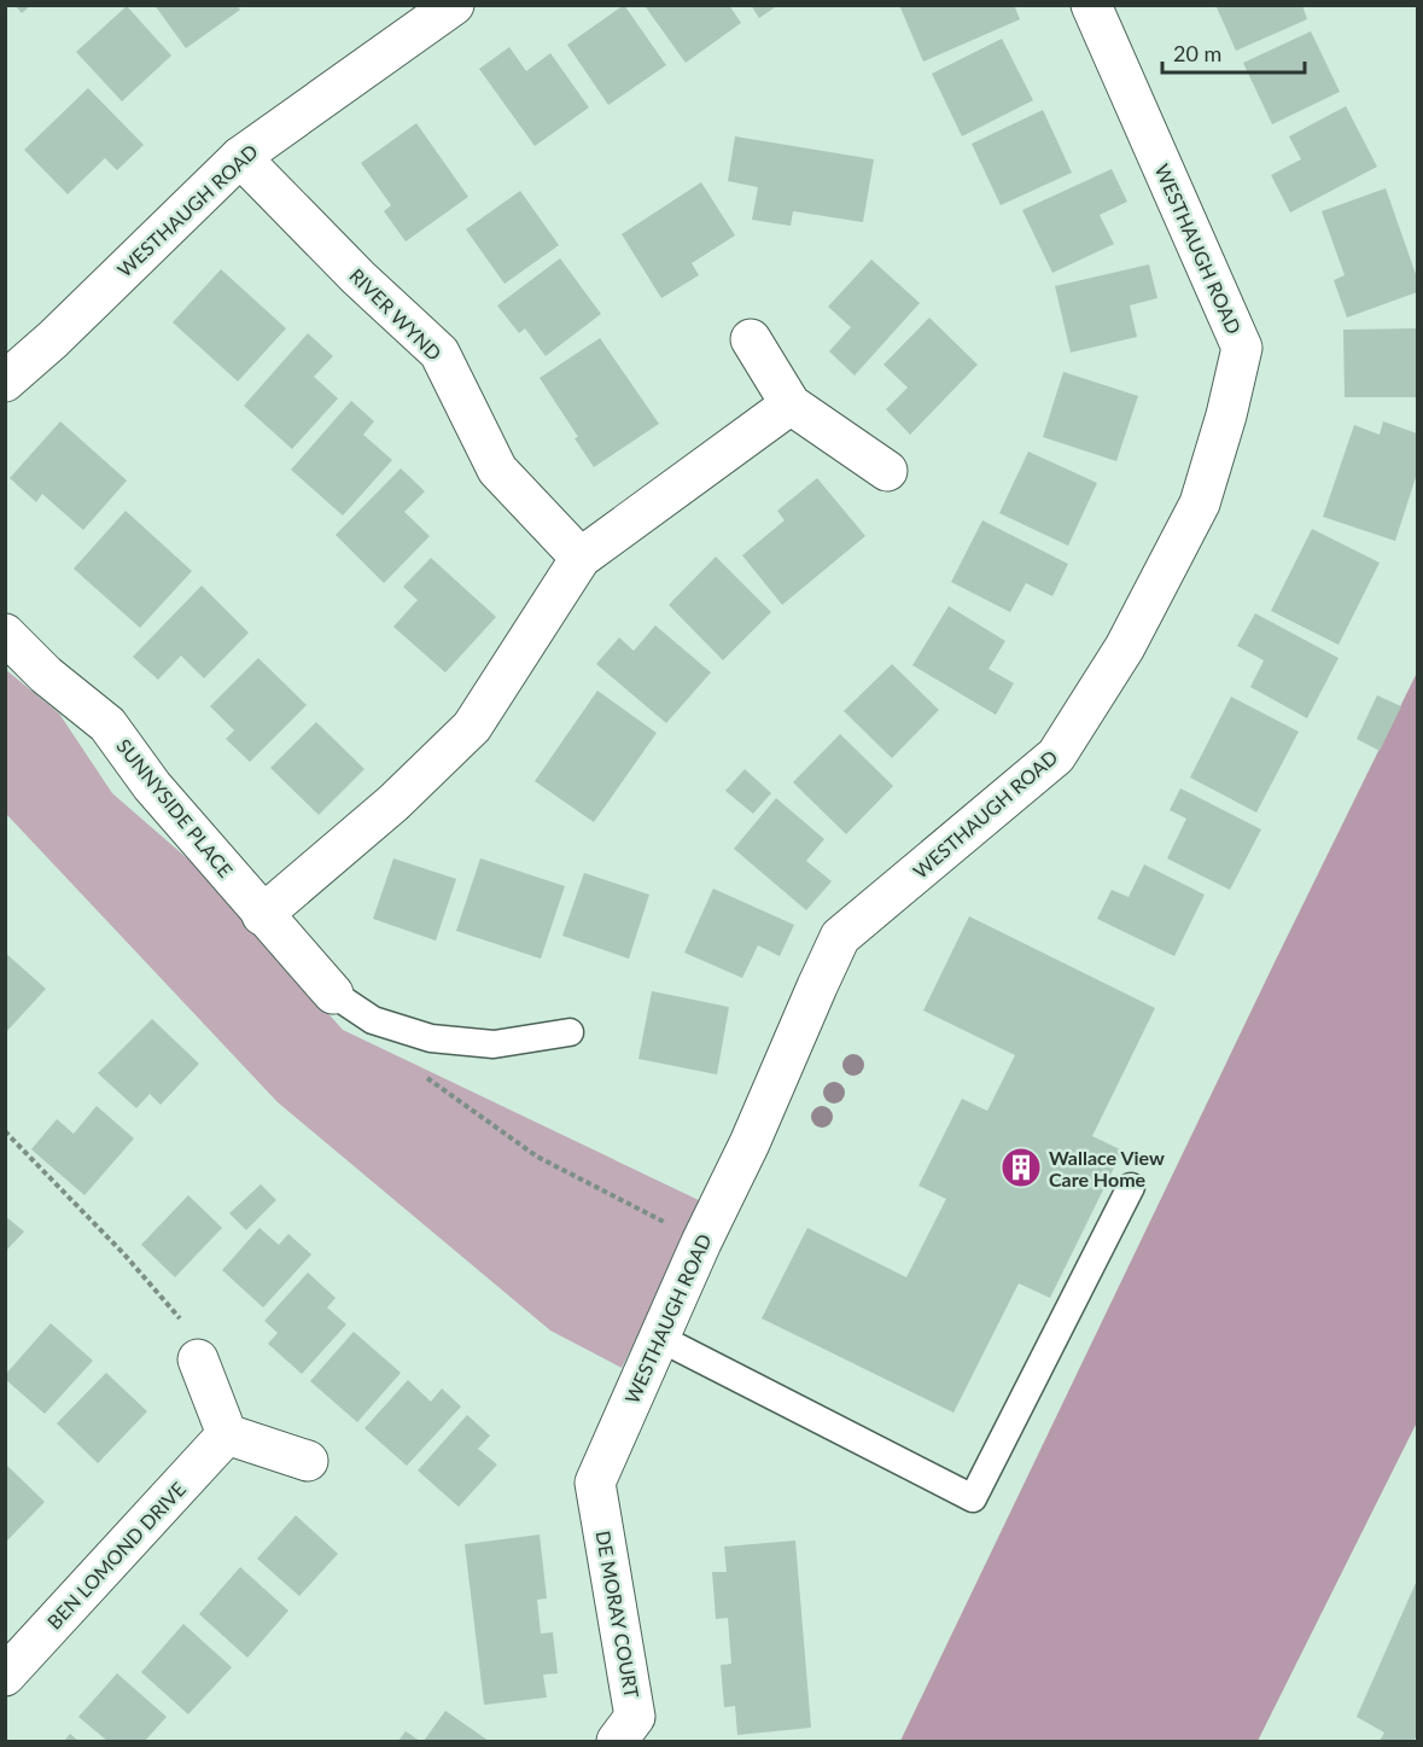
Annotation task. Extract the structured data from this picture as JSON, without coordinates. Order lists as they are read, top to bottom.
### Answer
{
  "streets": {
    "street": [
      "WESTHAUGH ROAD",
      "RIVER WYND",
      "SUNNYSIDE PLACE",
      "BEN LOMOND DRIVE",
      "DE MORAY COURT"
    ]
  },
  "crossings": [
    ["WESTHAUGH ROAD", "RIVER WYND"],
    ["WESTHAUGH ROAD", "DE MORAY COURT"]
  ],
  "places": {
    "building": ["Wallace View Care Home"]
  },
  "scale_bar": "20 m"
}
